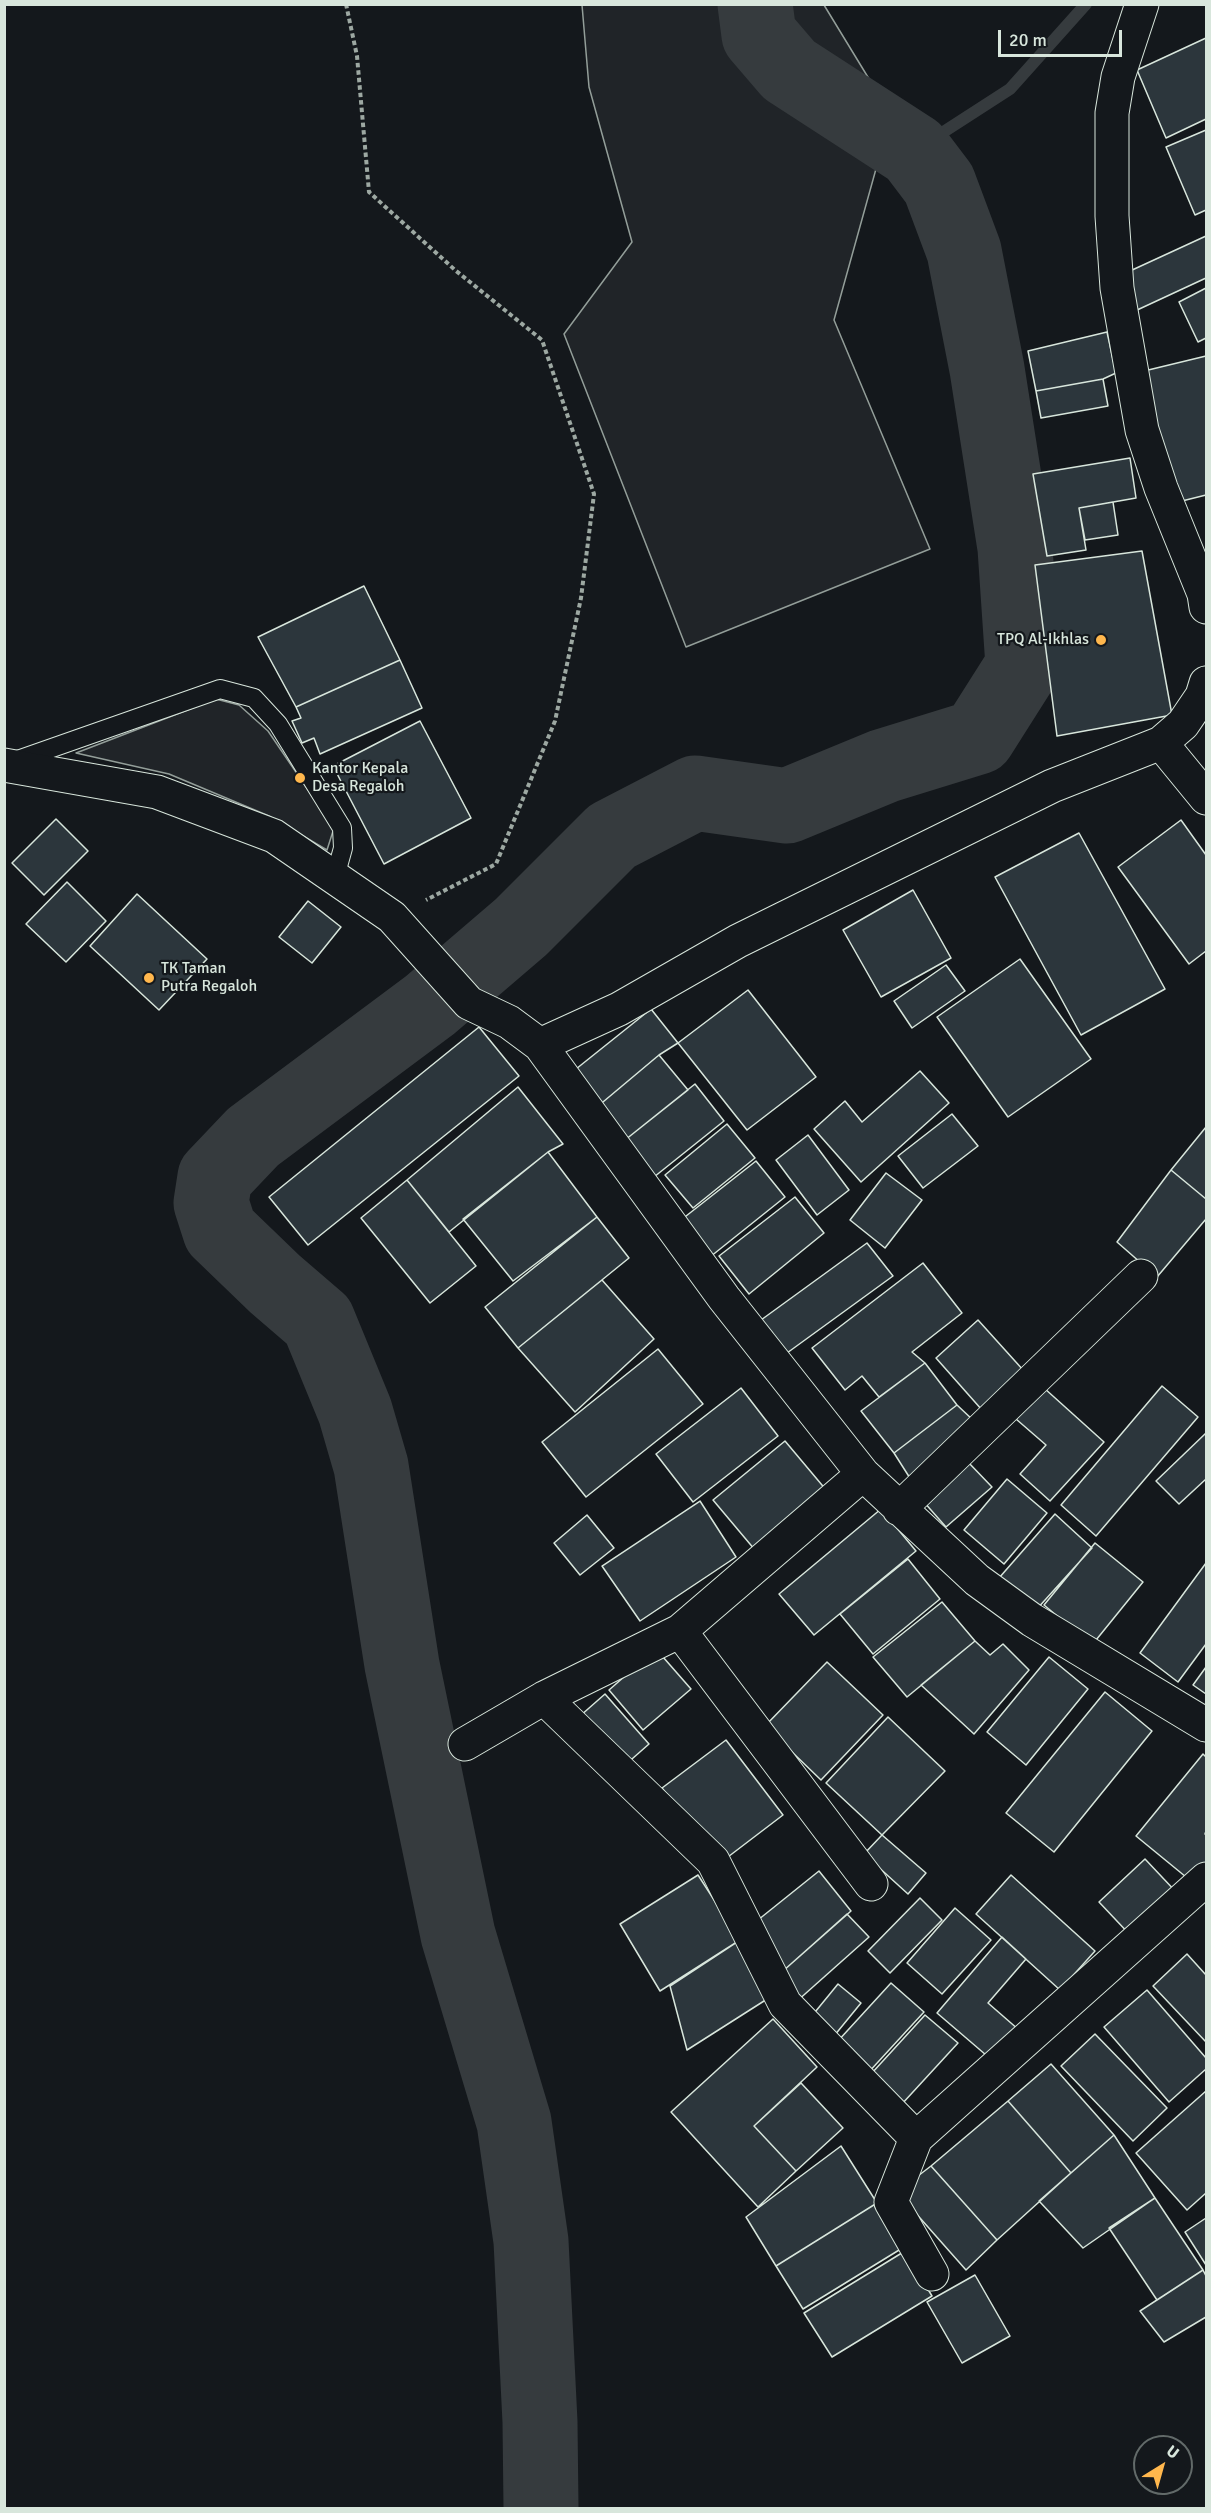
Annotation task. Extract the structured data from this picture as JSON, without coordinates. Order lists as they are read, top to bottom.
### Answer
{
  "places": ["TPQ Al-Ikhlas", "Kantor Kepala Desa Regaloh", "TK Taman Putra Regaloh"],
  "scale_bar": "20 m",
  "north": "top right"
}
